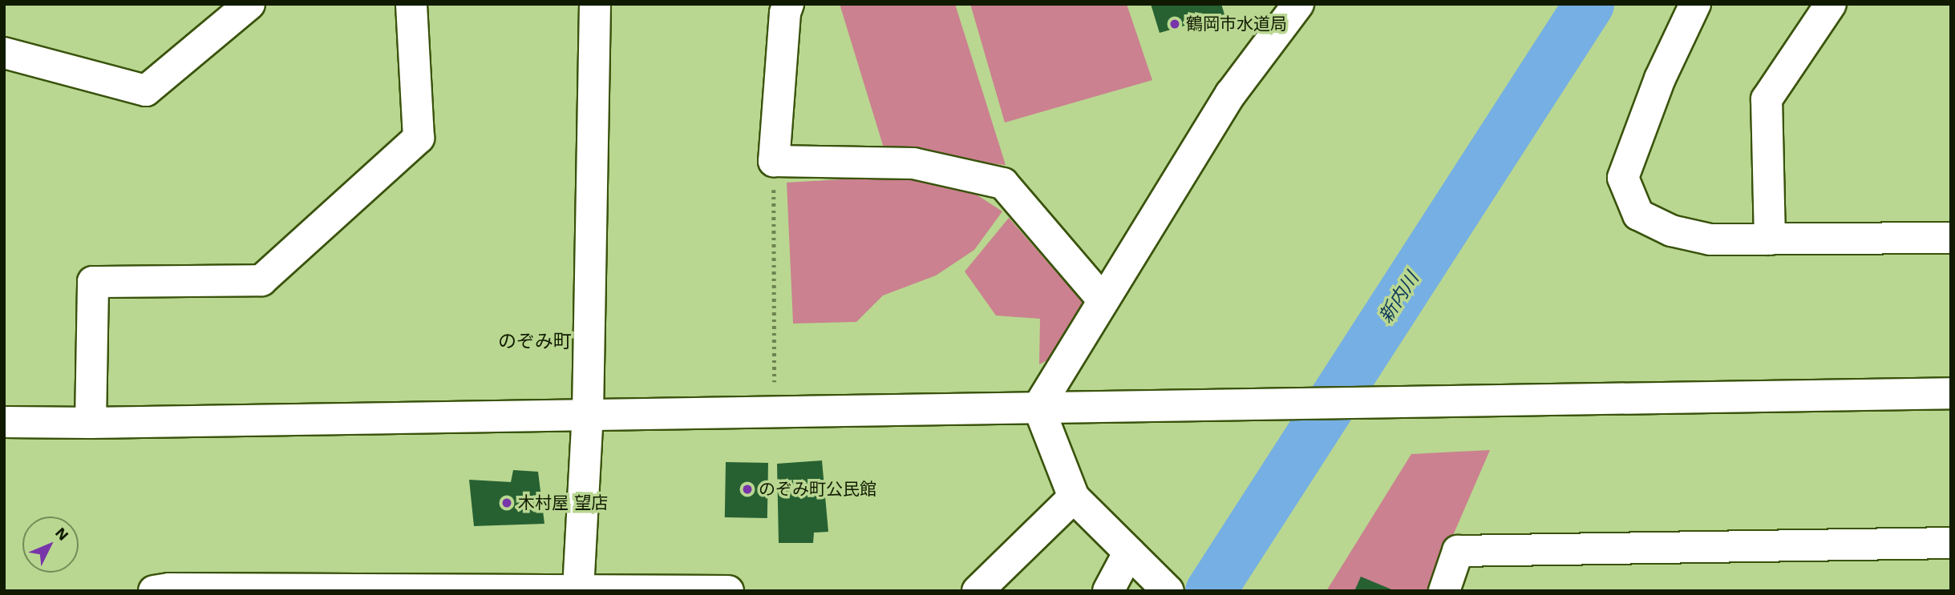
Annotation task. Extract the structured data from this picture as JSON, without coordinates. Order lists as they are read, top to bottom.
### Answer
{
  "districts": ["のぞみ町"],
  "water": ["新内川"],
  "places": ["鶴岡市水道局", "のぞみ町公民館", "木村屋 望店"],
  "north": "top right"
}
